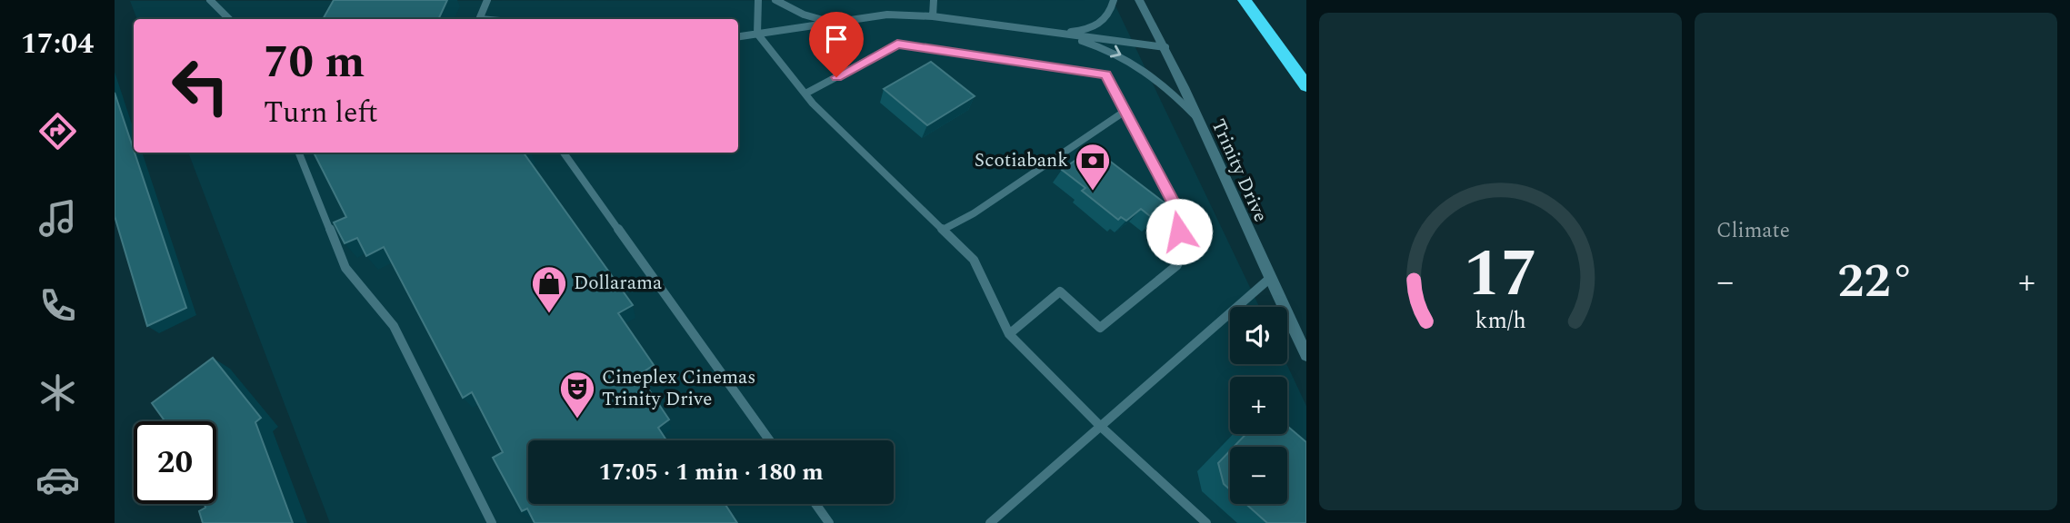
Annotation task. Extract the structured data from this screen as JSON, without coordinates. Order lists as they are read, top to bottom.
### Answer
{
  "streets": {
    "street": ["Trinity Drive"]
  },
  "places": {
    "bank": ["Scotiabank"],
    "shop": ["Dollarama"],
    "theatre": ["Cineplex Cinemas Trinity Drive"]
  },
  "page": {
    "tabs": "17:04",
    "tile": "Climate",
    "turn": ["70 m", "Turn left"],
    "heat": ["−", "22°", "+"],
    "map_buttons": ["+", "−"],
    "limit": "20",
    "trip": "17:05 · 1 min · 180 m",
    "gauge": ["17", "km/h"]
  }
}
